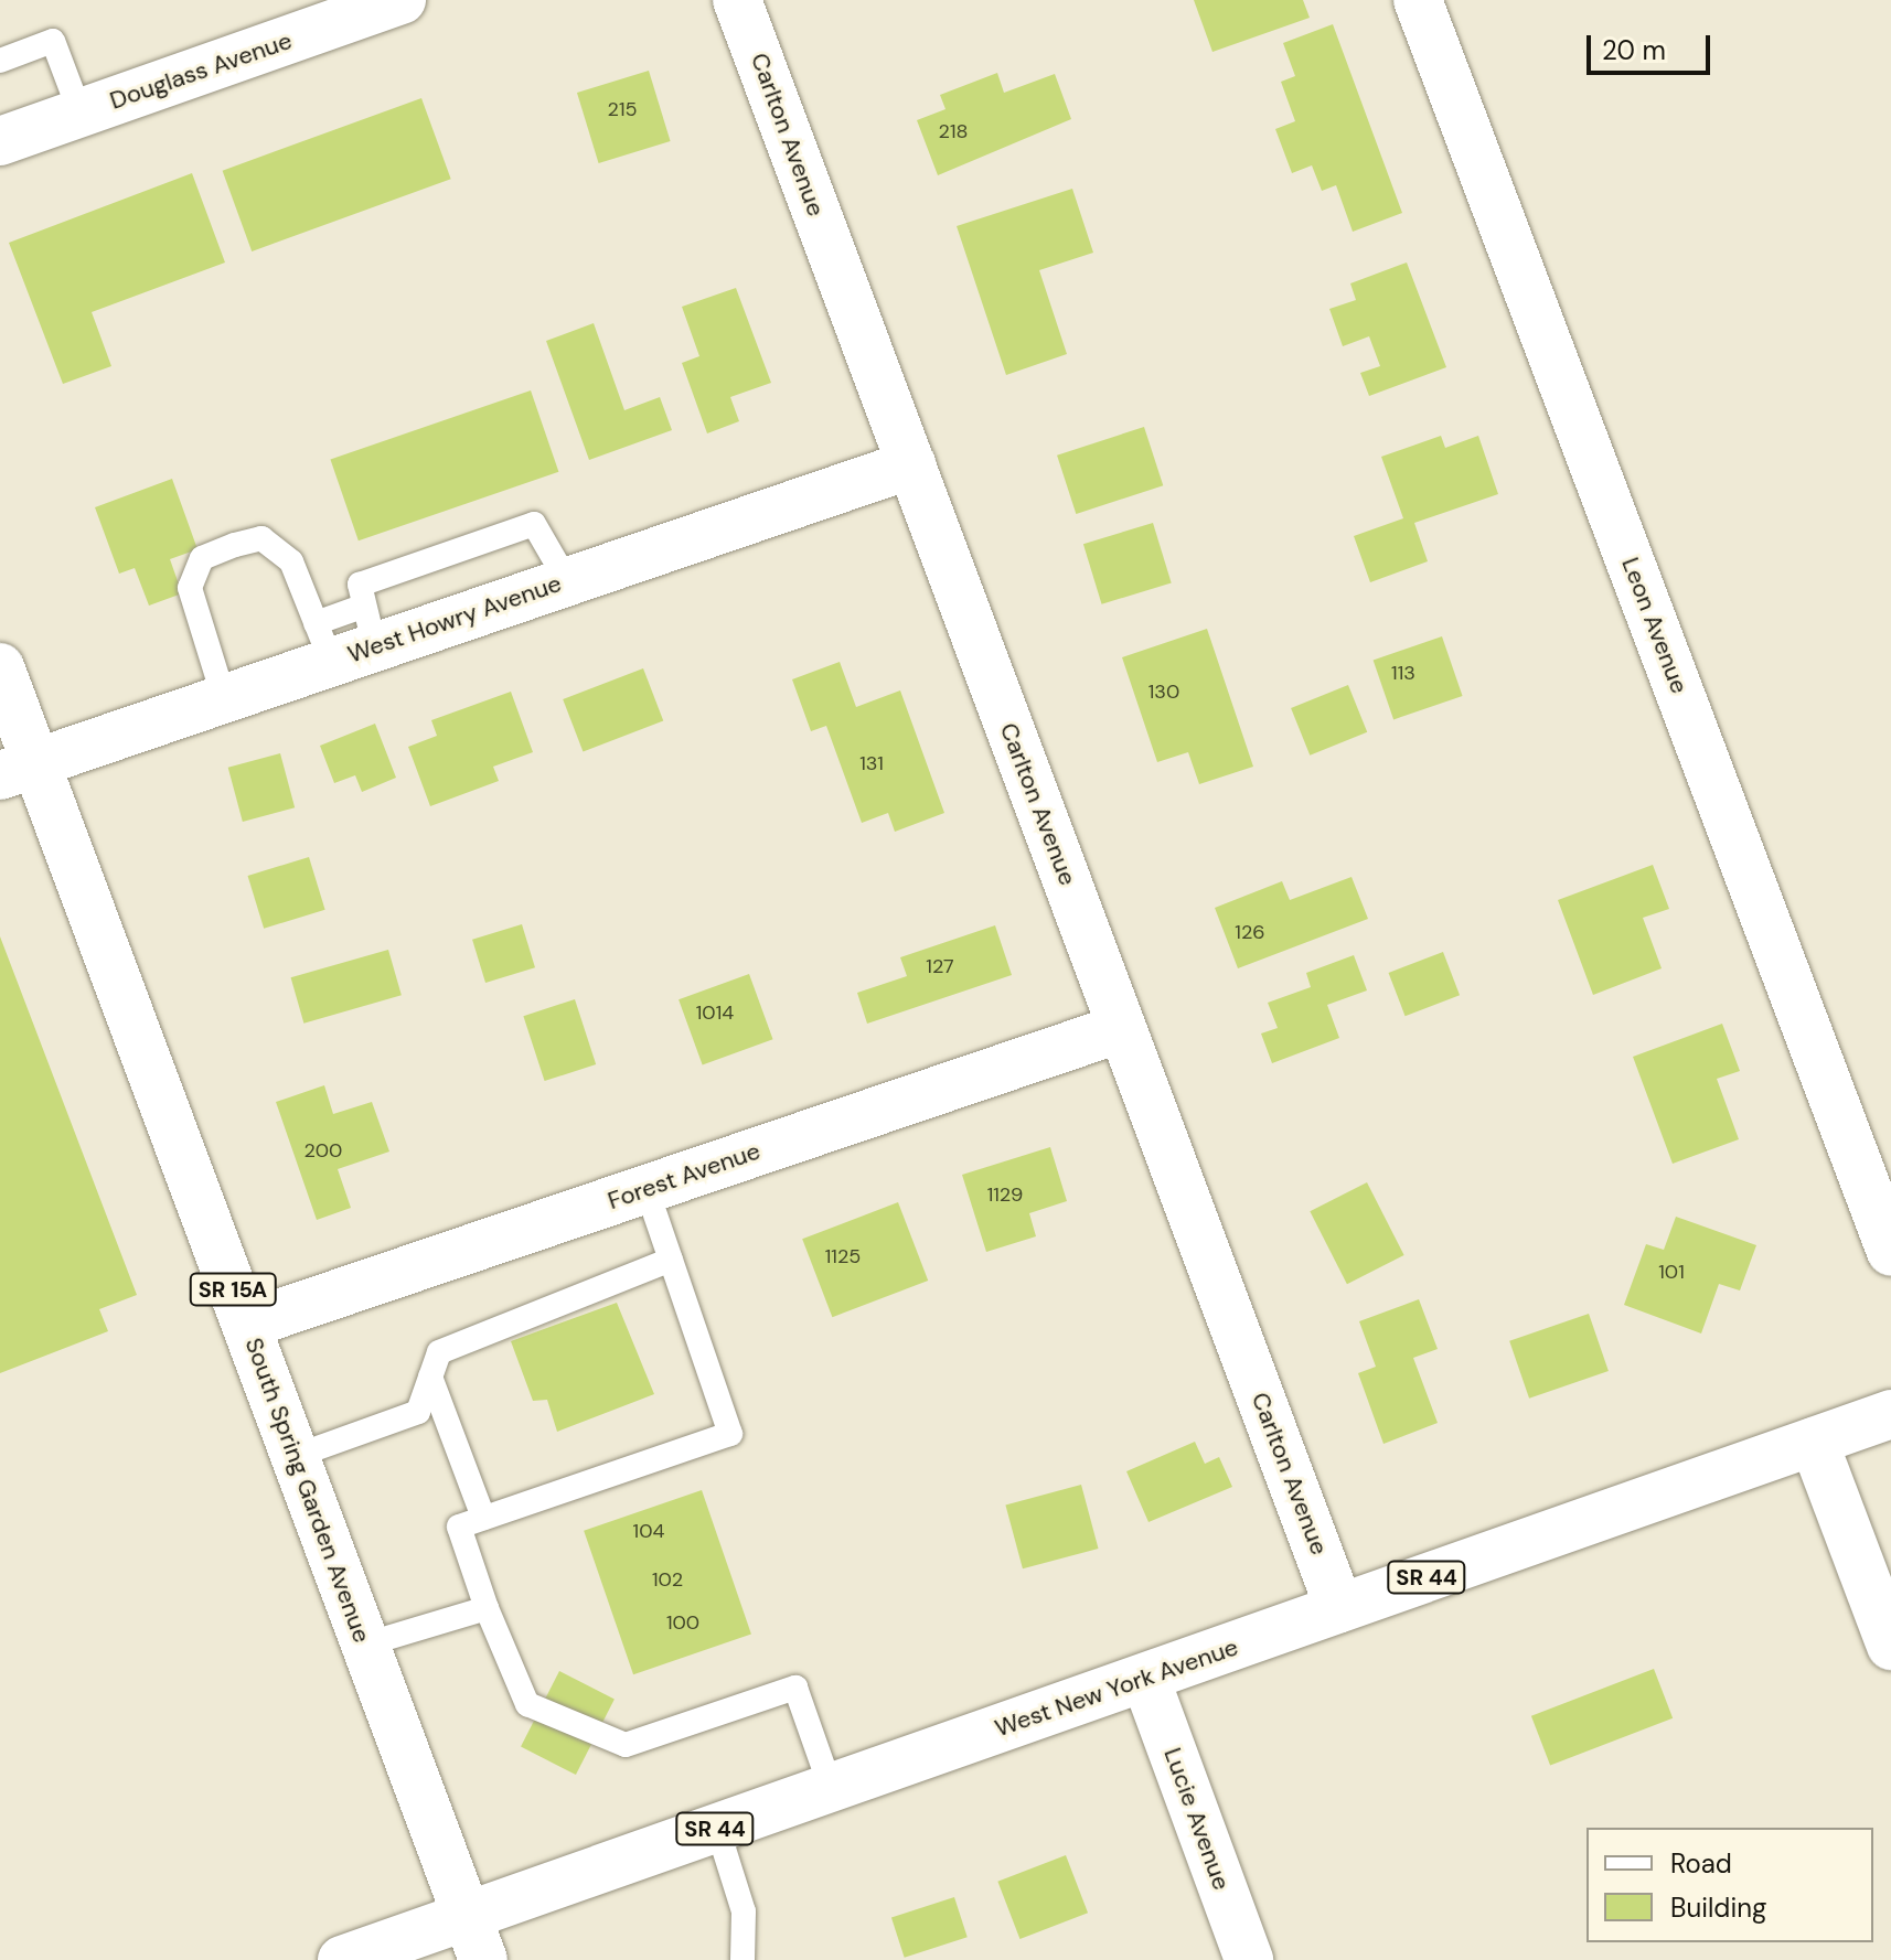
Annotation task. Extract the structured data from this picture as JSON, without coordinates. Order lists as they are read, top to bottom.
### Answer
{
  "streets": {
    "main road": [
      "Douglass Avenue",
      "Carlton Avenue",
      "West Howry Avenue",
      "Leon Avenue",
      "Forest Avenue",
      "SR 15A",
      "South Spring Garden Avenue",
      "SR 44",
      "West New York Avenue",
      "Lucie Avenue"
    ]
  },
  "crossings": [
    ["Carlton Avenue", "West Howry Avenue"],
    ["Carlton Avenue", "Forest Avenue"],
    ["Carlton Avenue", "West New York Avenue"],
    ["West Howry Avenue", "South Spring Garden Avenue"],
    ["Forest Avenue", "South Spring Garden Avenue"],
    ["South Spring Garden Avenue", "West New York Avenue"],
    ["West New York Avenue", "Lucie Avenue"]
  ],
  "house_numbers": [
    "215",
    "218",
    "113",
    "130",
    "131",
    "126",
    "127",
    "1014",
    "200",
    "1129",
    "1125",
    "101",
    "104",
    "102",
    "100"
  ],
  "legend": ["Road", "Building"],
  "scale_bar": "20 m"
}
